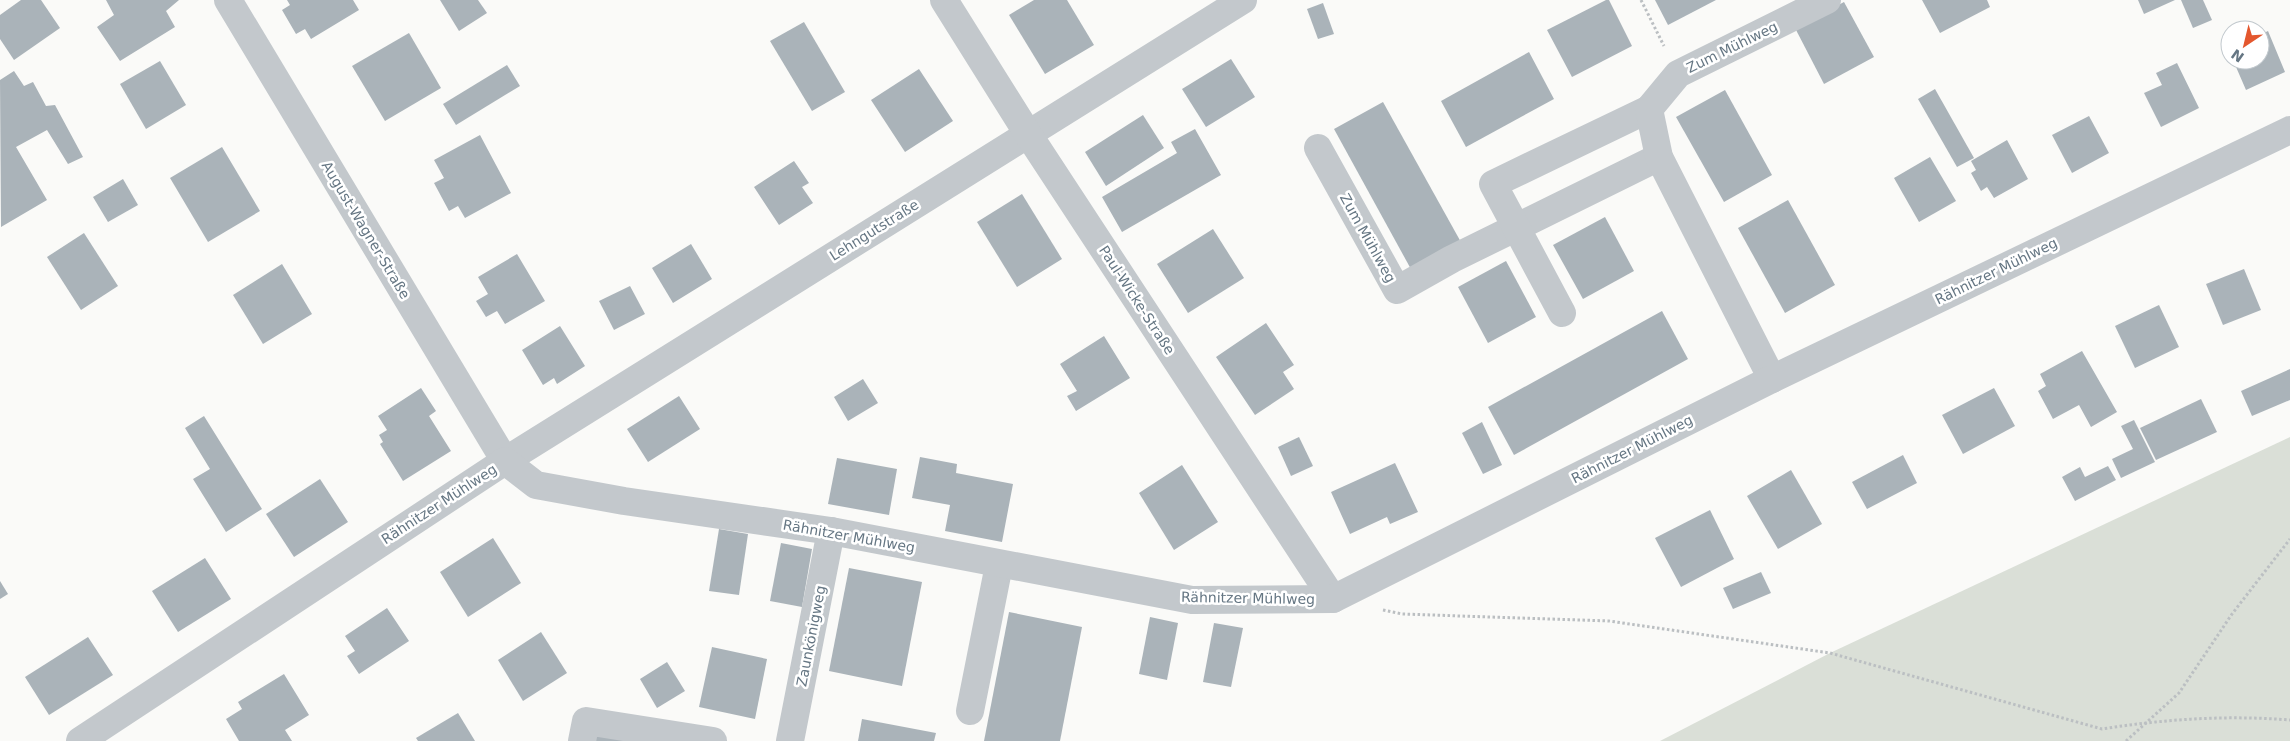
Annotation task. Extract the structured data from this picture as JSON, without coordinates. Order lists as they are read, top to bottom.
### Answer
{
  "streets": {
    "street": [
      "Zum Mühlweg",
      "August-Wagner-Straße",
      "Lehngutstraße",
      "Rähnitzer Mühlweg",
      "Paul-Wicke-Straße",
      "Zaunkönigweg"
    ]
  },
  "crossings": [
    ["August-Wagner-Straße", "Lehngutstraße"],
    ["August-Wagner-Straße", "Rähnitzer Mühlweg"],
    ["Lehngutstraße", "Rähnitzer Mühlweg"],
    ["Lehngutstraße", "Paul-Wicke-Straße"],
    ["Rähnitzer Mühlweg", "Paul-Wicke-Straße"],
    ["Rähnitzer Mühlweg", "Zaunkönigweg"]
  ],
  "north": "bottom left"
}
